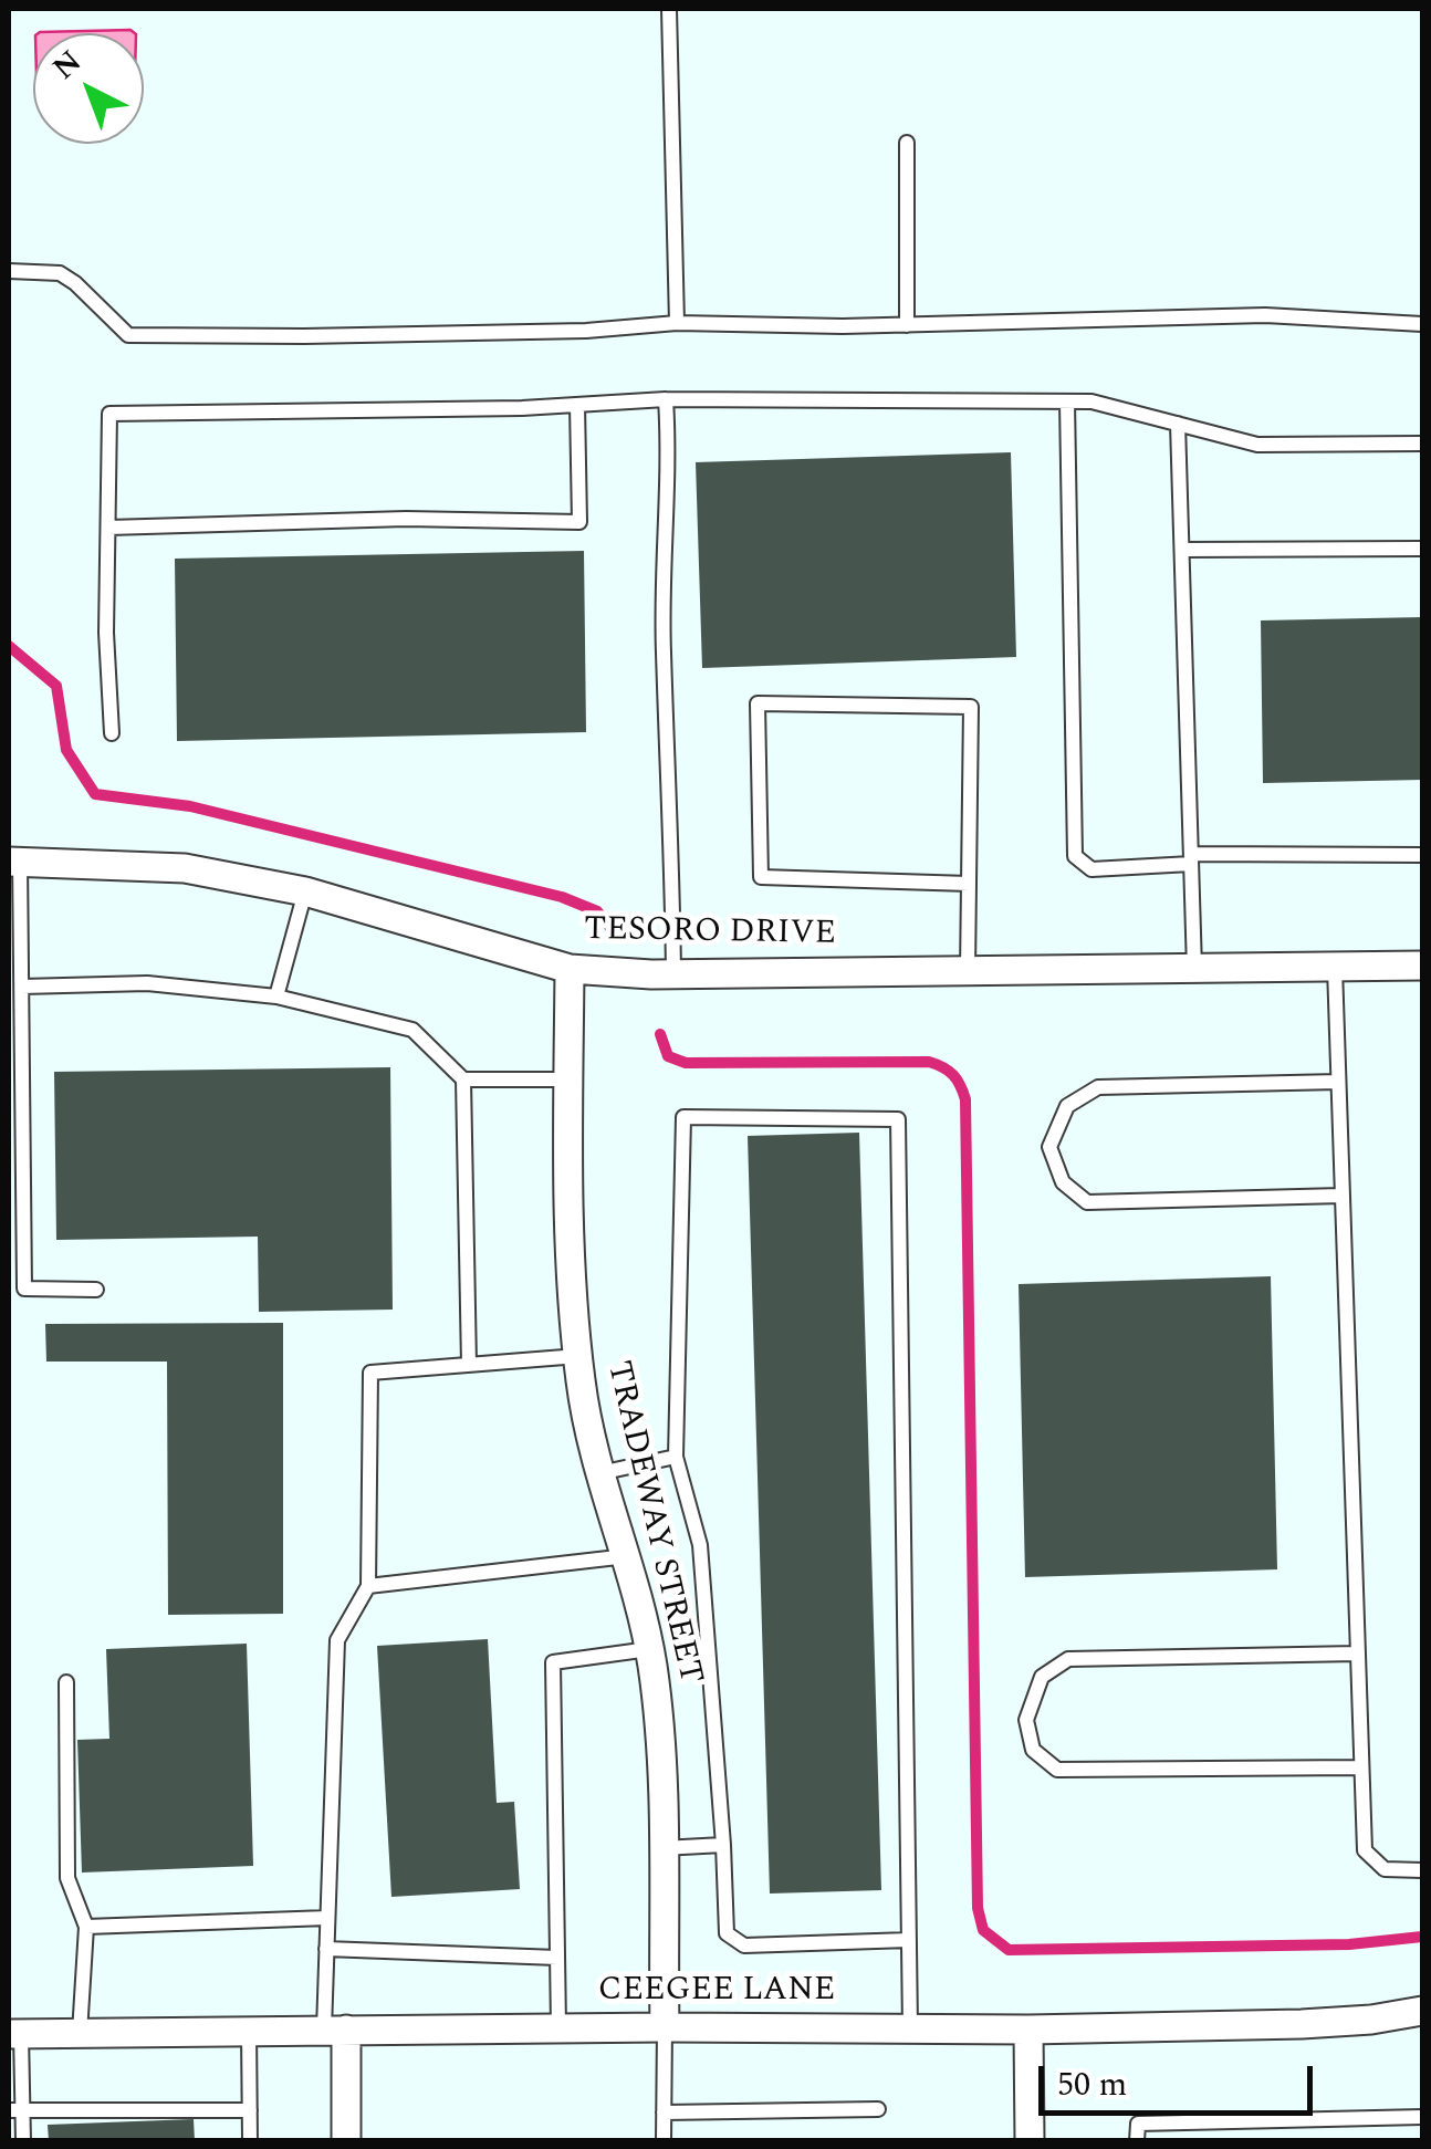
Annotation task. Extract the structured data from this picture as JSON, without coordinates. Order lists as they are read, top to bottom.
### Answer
{
  "streets": {
    "street": ["TESORO DRIVE", "TRADEWAY STREET", "CEEGEE LANE"]
  },
  "crossings": [
    ["TESORO DRIVE", "TRADEWAY STREET"],
    ["TRADEWAY STREET", "CEEGEE LANE"]
  ],
  "scale_bar": "50 m",
  "north": "top left"
}
